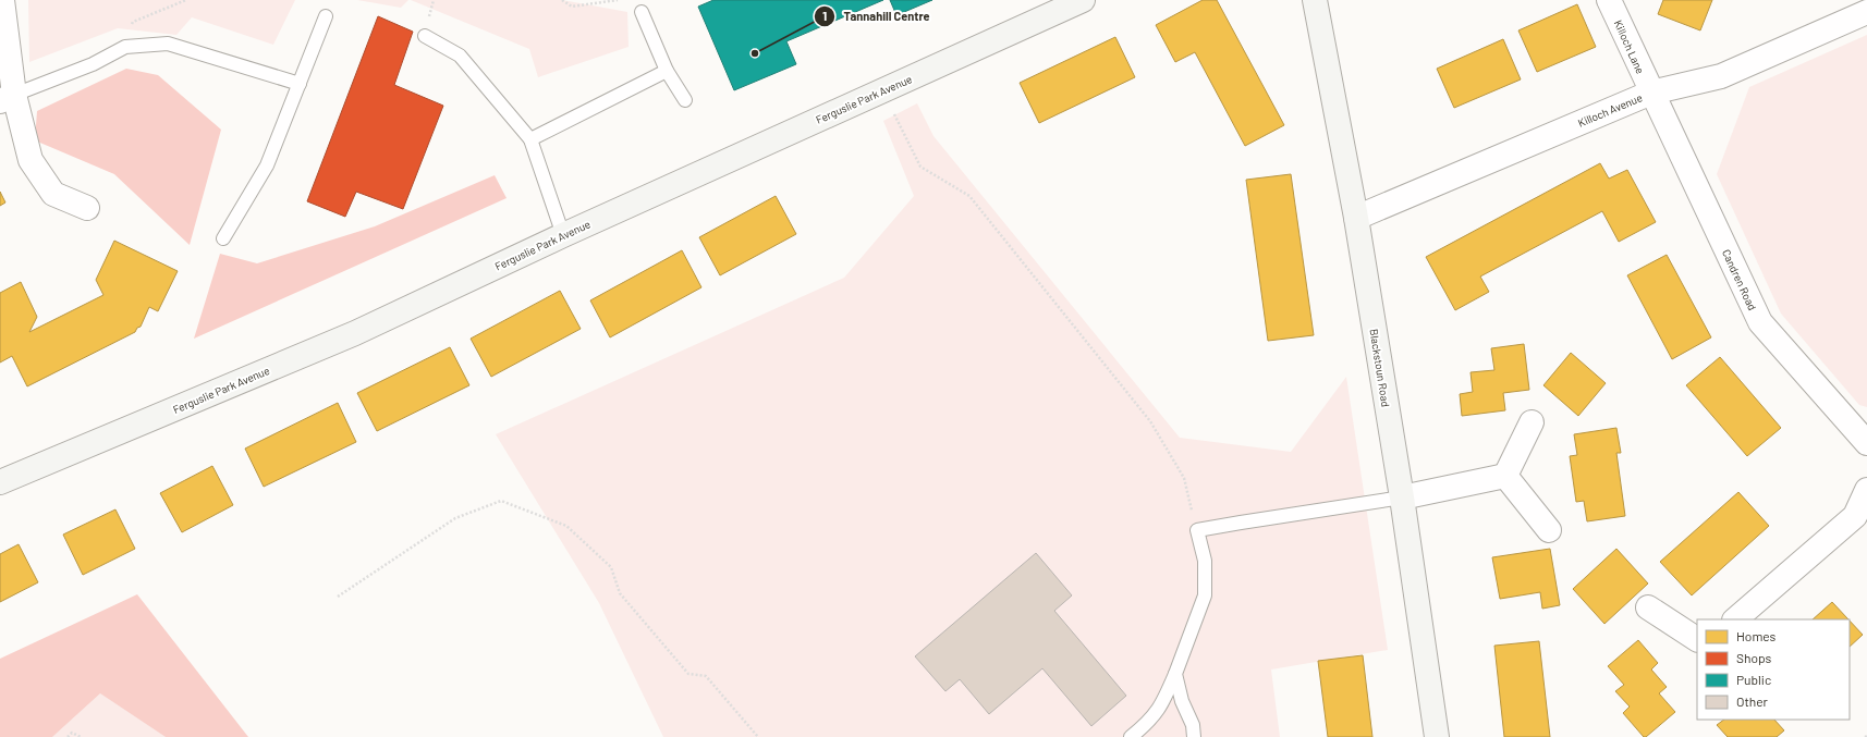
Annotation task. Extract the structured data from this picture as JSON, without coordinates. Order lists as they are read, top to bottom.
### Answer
{
  "streets": {
    "street": [
      "Killoch Lane",
      "Ferguslie Park Avenue",
      "Killoch Avenue",
      "Candren Road",
      "Blackstoun Road"
    ]
  },
  "crossings": [
    ["Killoch Lane", "Killoch Avenue"],
    ["Killoch Lane", "Candren Road"],
    ["Killoch Avenue", "Candren Road"],
    ["Killoch Avenue", "Blackstoun Road"]
  ],
  "places": ["Tannahill Centre"],
  "legend": [
    "Homes",
    "Shops",
    "Public",
    "Other"
  ]
}
